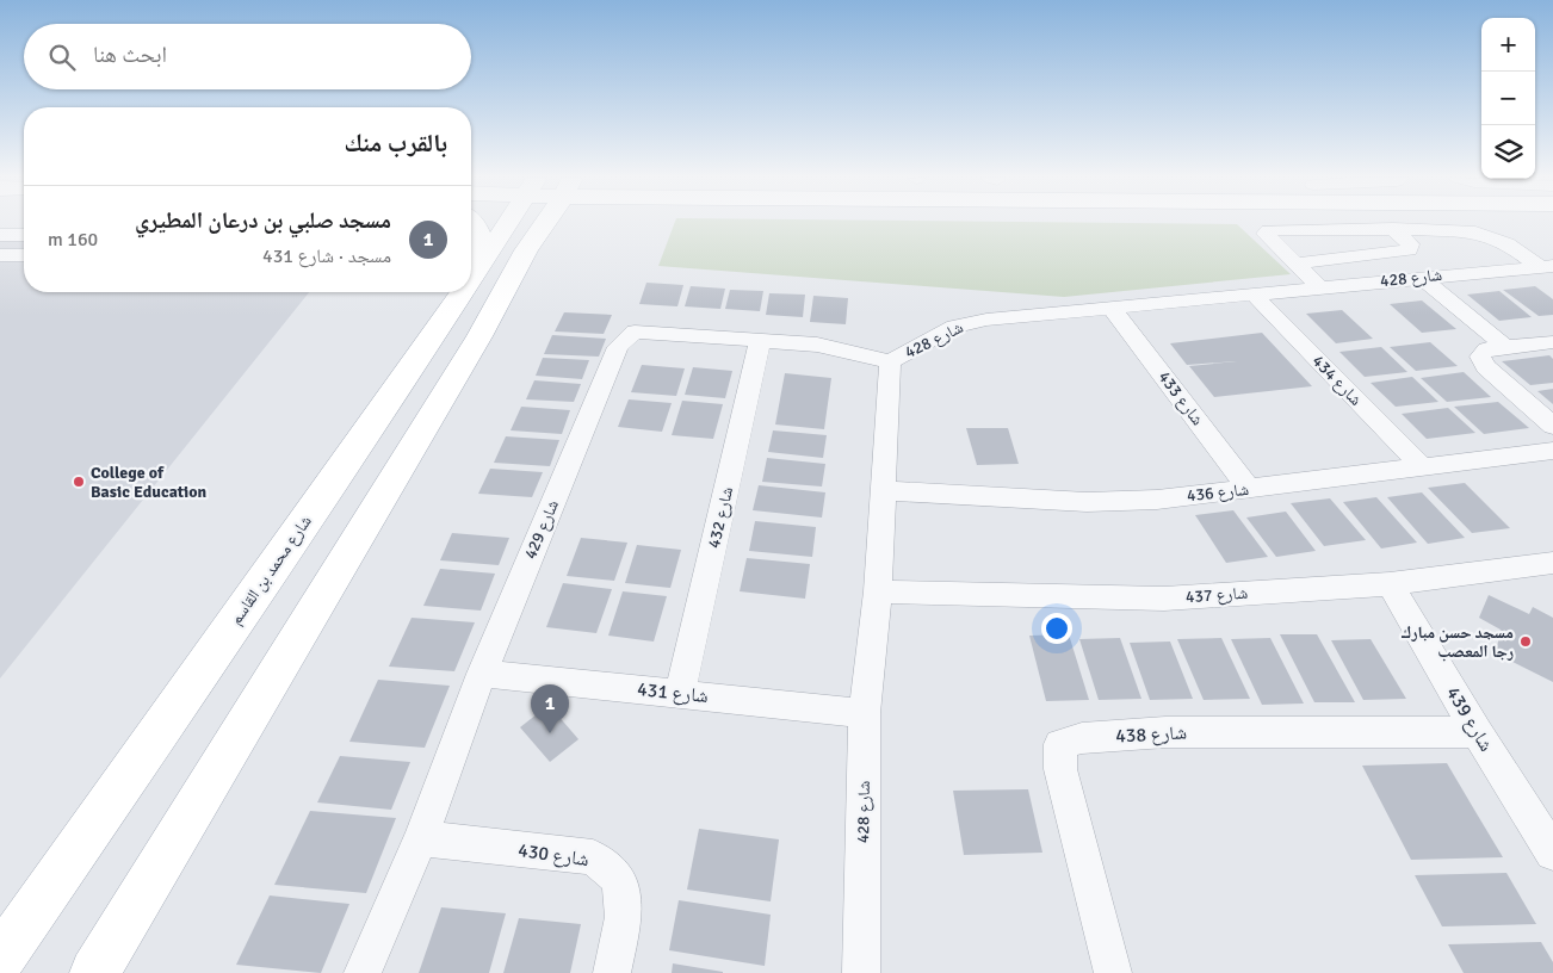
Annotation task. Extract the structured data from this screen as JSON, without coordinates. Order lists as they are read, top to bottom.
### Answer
{
  "streets": {
    "main road": ["شارع محمد بن القاسم"],
    "street": [
      "شارع 428",
      "شارع 434",
      "شارع 433",
      "شارع 436",
      "شارع 432",
      "شارع 429",
      "شارع 437",
      "شارع 431",
      "شارع 439",
      "شارع 438",
      "شارع 430"
    ]
  },
  "crossings": [
    ["شارع 428", "شارع 434"],
    ["شارع 428", "شارع 433"],
    ["شارع 428", "شارع 436"],
    ["شارع 428", "شارع 429"],
    ["شارع 428", "شارع 437"],
    ["شارع 428", "شارع 431"],
    ["شارع 434", "شارع 436"],
    ["شارع 433", "شارع 436"],
    ["شارع 432", "شارع 429"],
    ["شارع 432", "شارع 431"],
    ["شارع 429", "شارع 431"],
    ["شارع 429", "شارع 430"],
    ["شارع 437", "شارع 439"],
    ["شارع 439", "شارع 438"]
  ],
  "places": ["College of Basic Education", "مسجد حسن مبارك رجا المعصب"],
  "page": {
    "map_buttons": ["+", "−"],
    "search": "ابحث هنا",
    "heading": "بالقرب منك",
    "list": [
      {
        "mark": "1",
        "name": "مسجد صلبي بن درعان المطيري",
        "note": "مسجد · شارع 431",
        "value": "160 m"
      }
    ],
    "pins": "1"
  }
}
